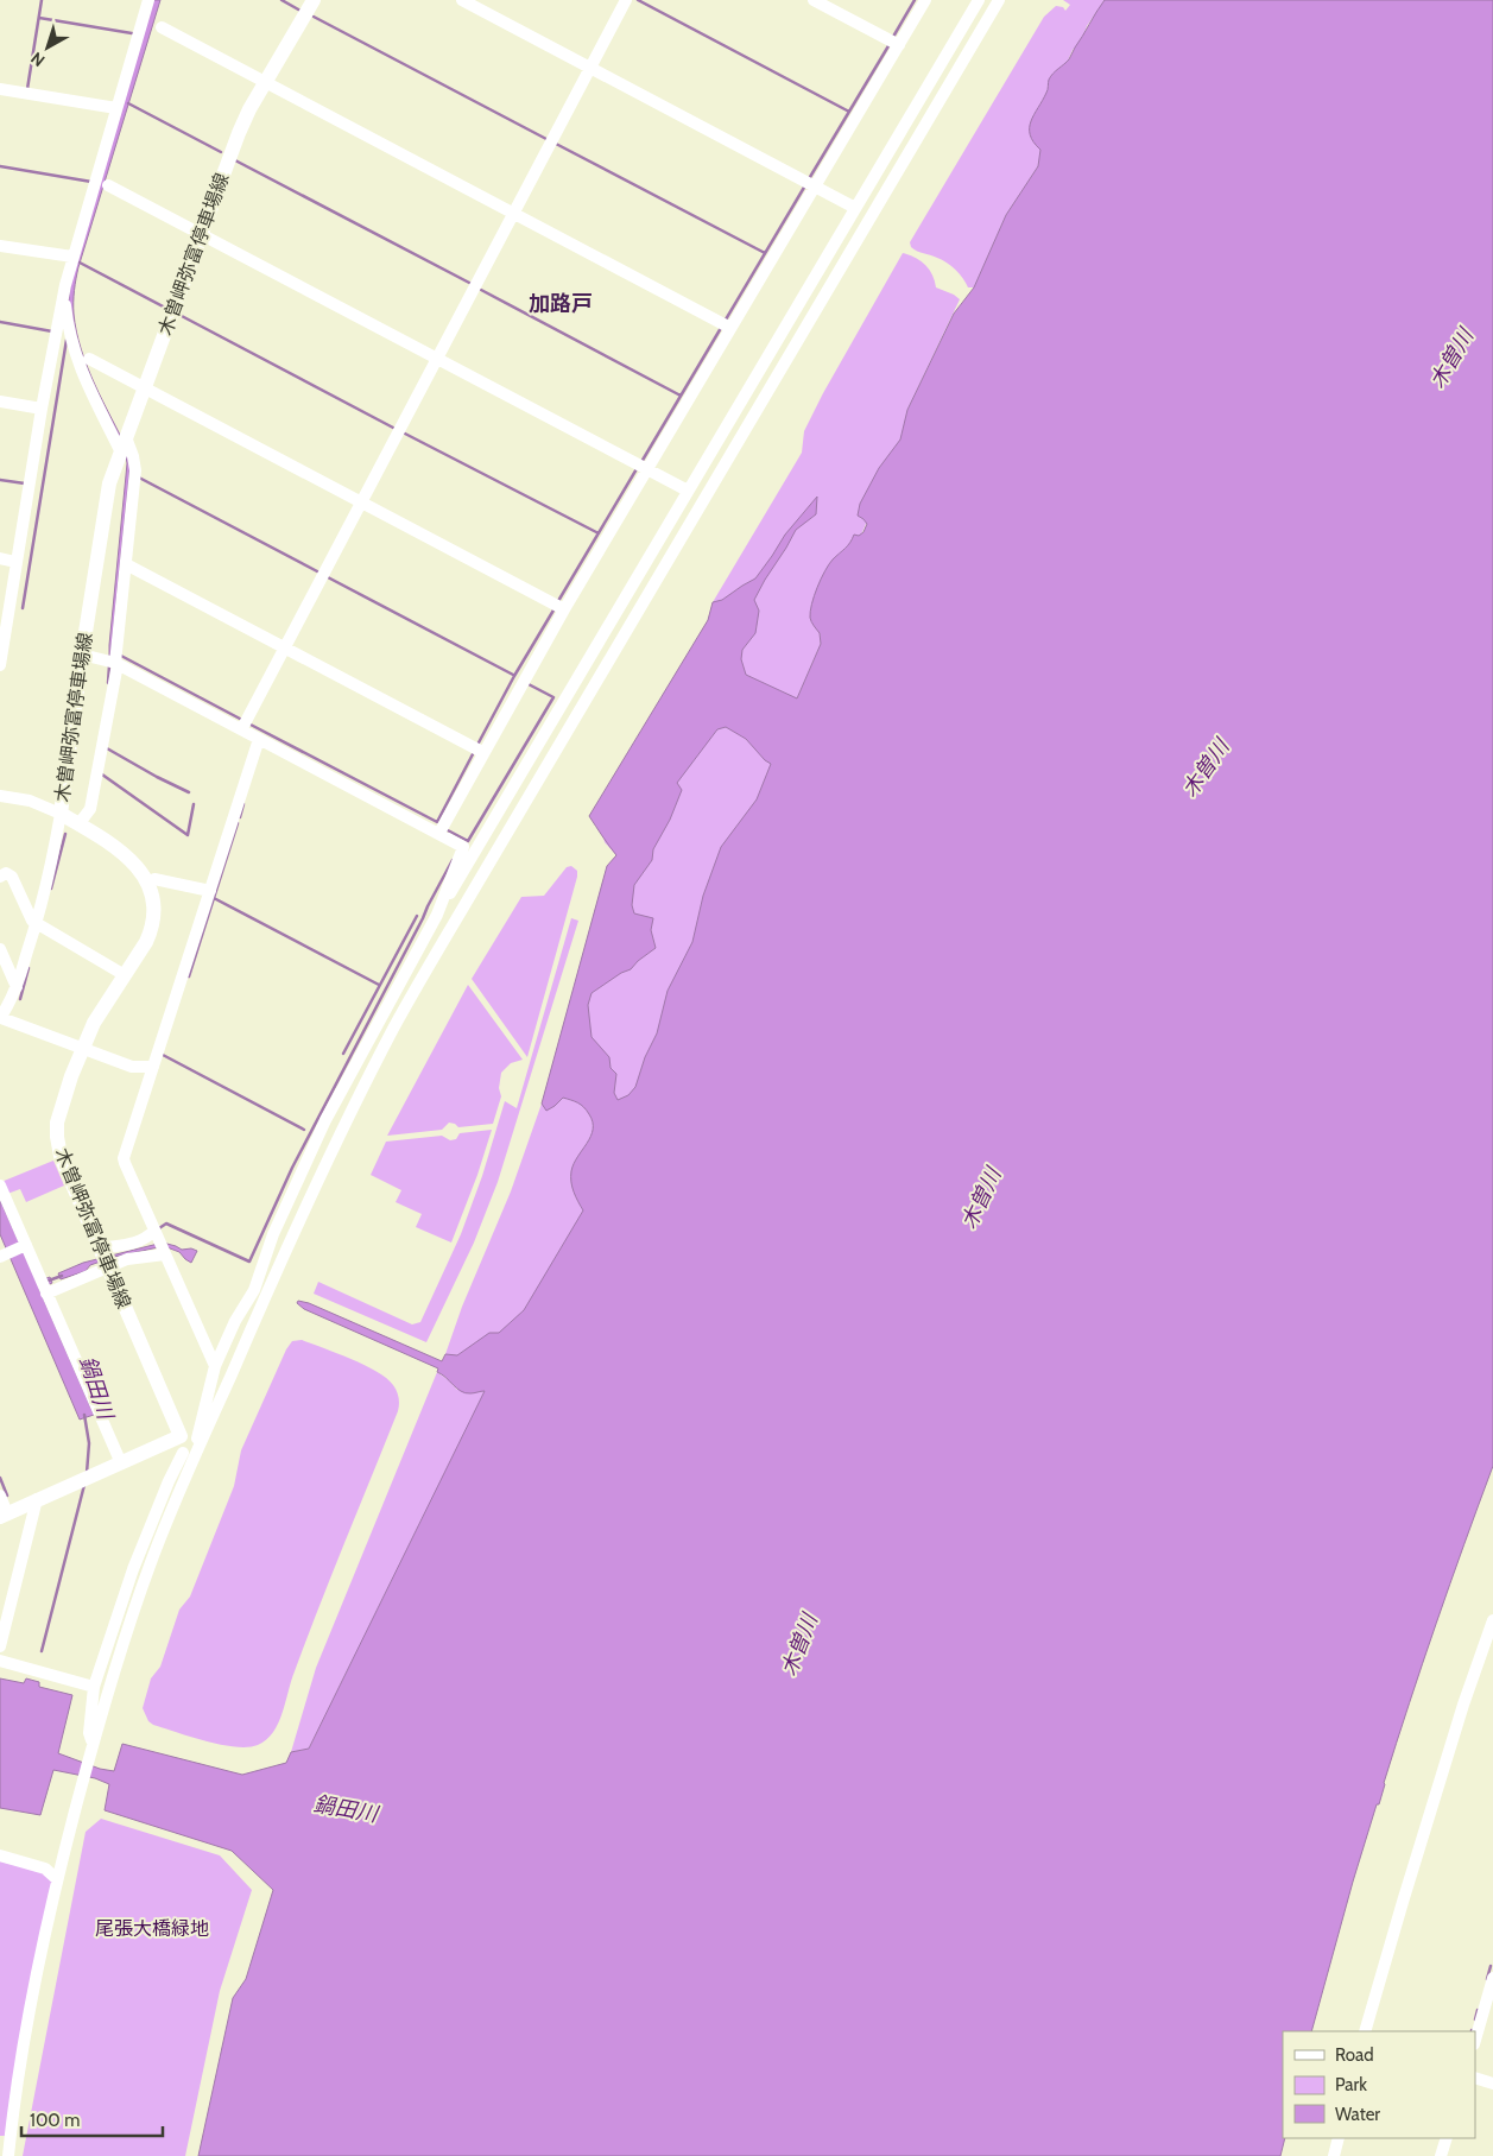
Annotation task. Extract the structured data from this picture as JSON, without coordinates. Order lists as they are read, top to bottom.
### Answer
{
  "streets": {
    "main road": ["木曽岬弥富停車場線"]
  },
  "districts": ["加路戸"],
  "water": ["木曽川", "鍋田川"],
  "parks": ["尾張大橋緑地"],
  "legend": ["Road", "Park", "Water"],
  "scale_bar": "100 m",
  "north": "bottom left"
}
